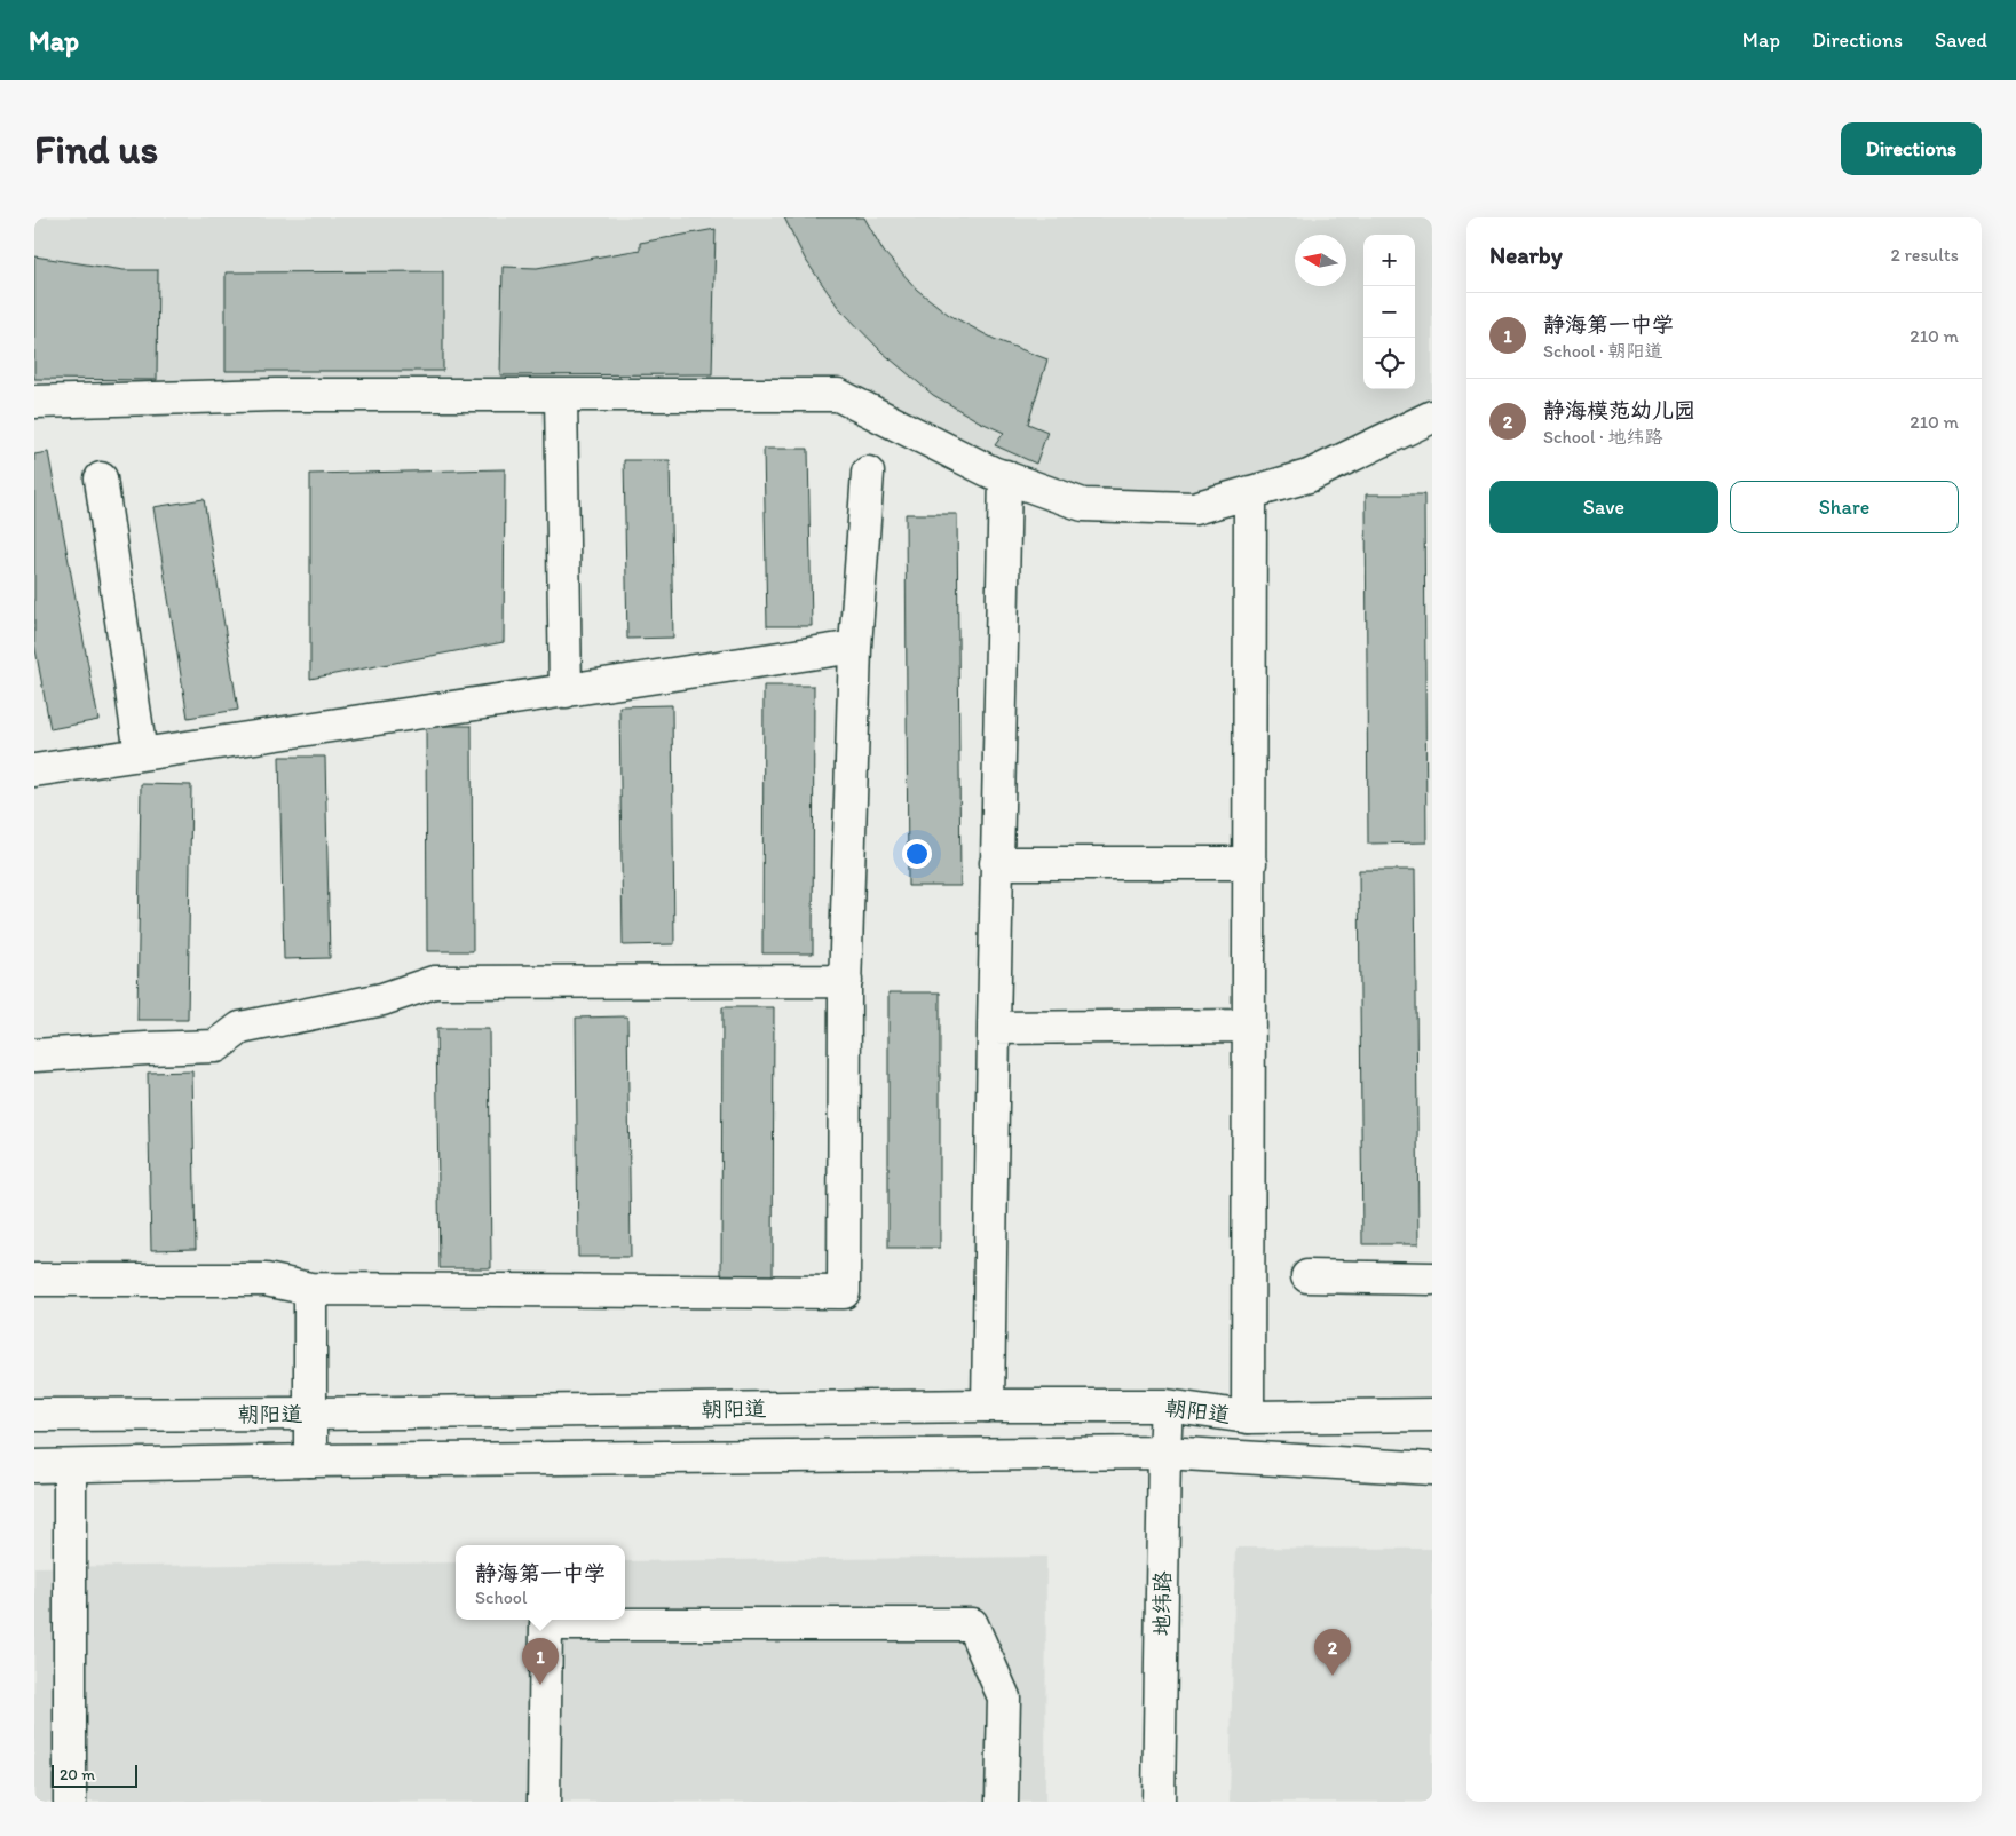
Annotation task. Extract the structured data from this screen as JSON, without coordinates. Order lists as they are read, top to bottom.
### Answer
{
  "streets": {
    "street": ["朝阳道", "地纬路"]
  },
  "crossings": [
    ["朝阳道", "地纬路"]
  ],
  "scale_bar": "20 m",
  "north": "left",
  "page": {
    "header": "Map",
    "nav": ["Map", "Directions", "Saved"],
    "buttons": [
      "Directions",
      ["Save", "Share"]
    ],
    "title": "Find us",
    "heading": ["Nearby", "2 results"],
    "map_buttons": ["+", "−"],
    "list": [
      {
        "mark": "1",
        "name": "静海第一中学",
        "note": "School · 朝阳道",
        "value": "210 m"
      },
      {
        "mark": "2",
        "name": "静海模范幼儿园",
        "note": "School · 地纬路",
        "value": "210 m"
      }
    ],
    "popup": ["静海第一中学", "School"],
    "pins": ["2", "1"],
    "scale": "20 m"
  }
}
